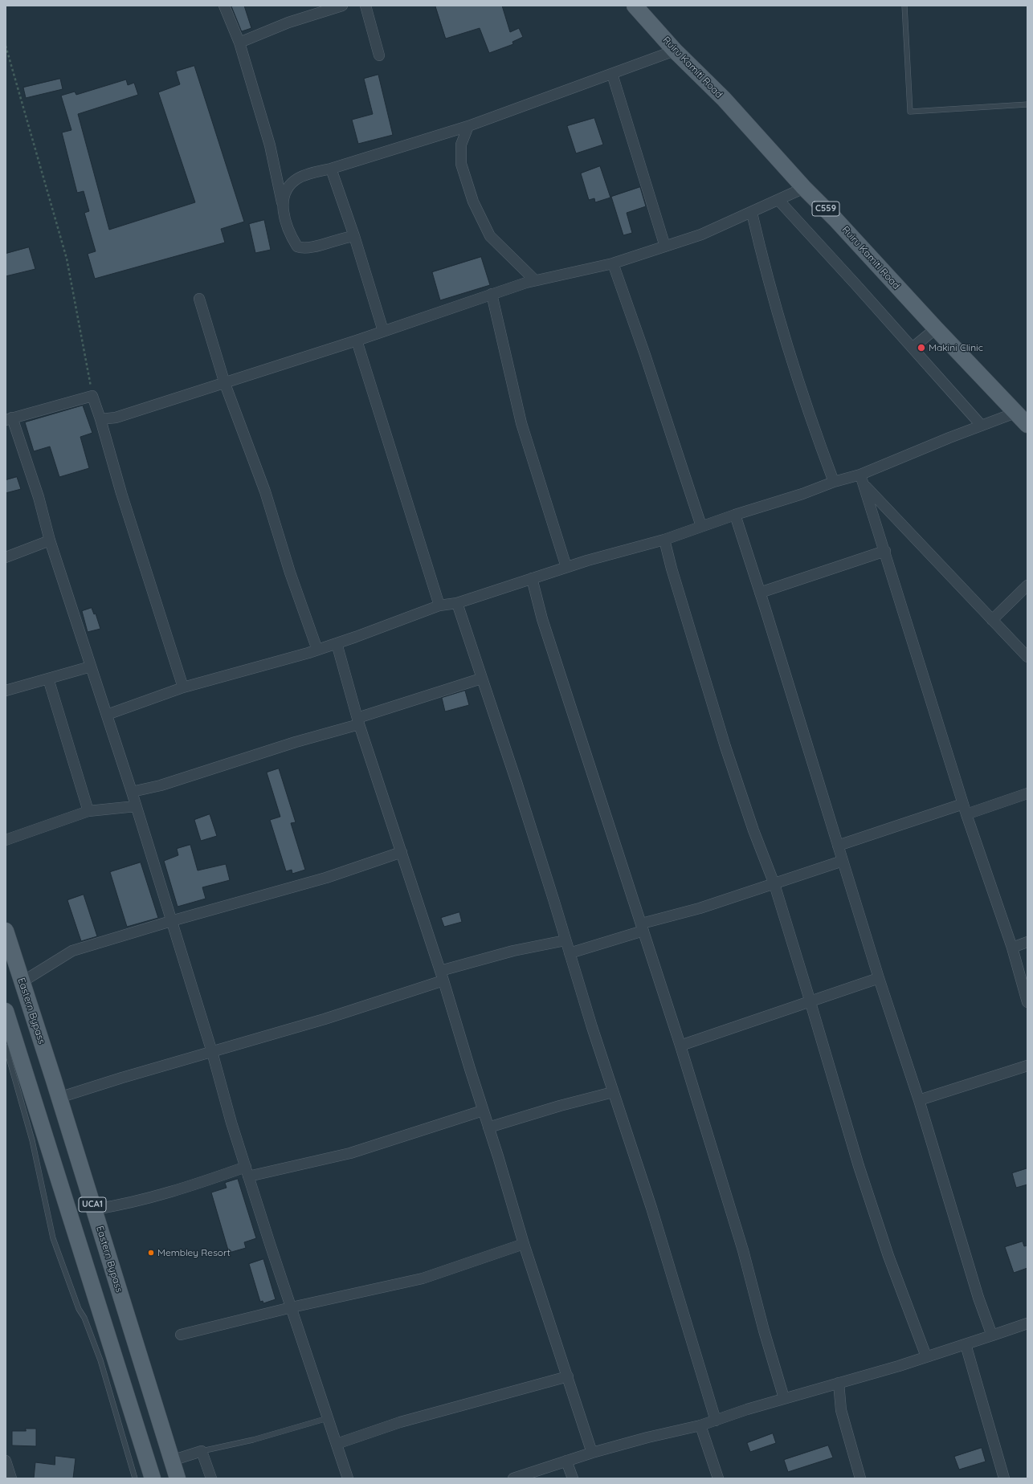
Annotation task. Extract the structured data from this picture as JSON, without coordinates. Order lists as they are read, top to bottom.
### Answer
{
  "streets": {
    "main road": [
      "Ruiru Kamiti Road",
      "C559",
      "Eastern Bypass",
      "UCA1"
    ]
  },
  "places": ["Makini Clinic", "Membley Resort"]
}
